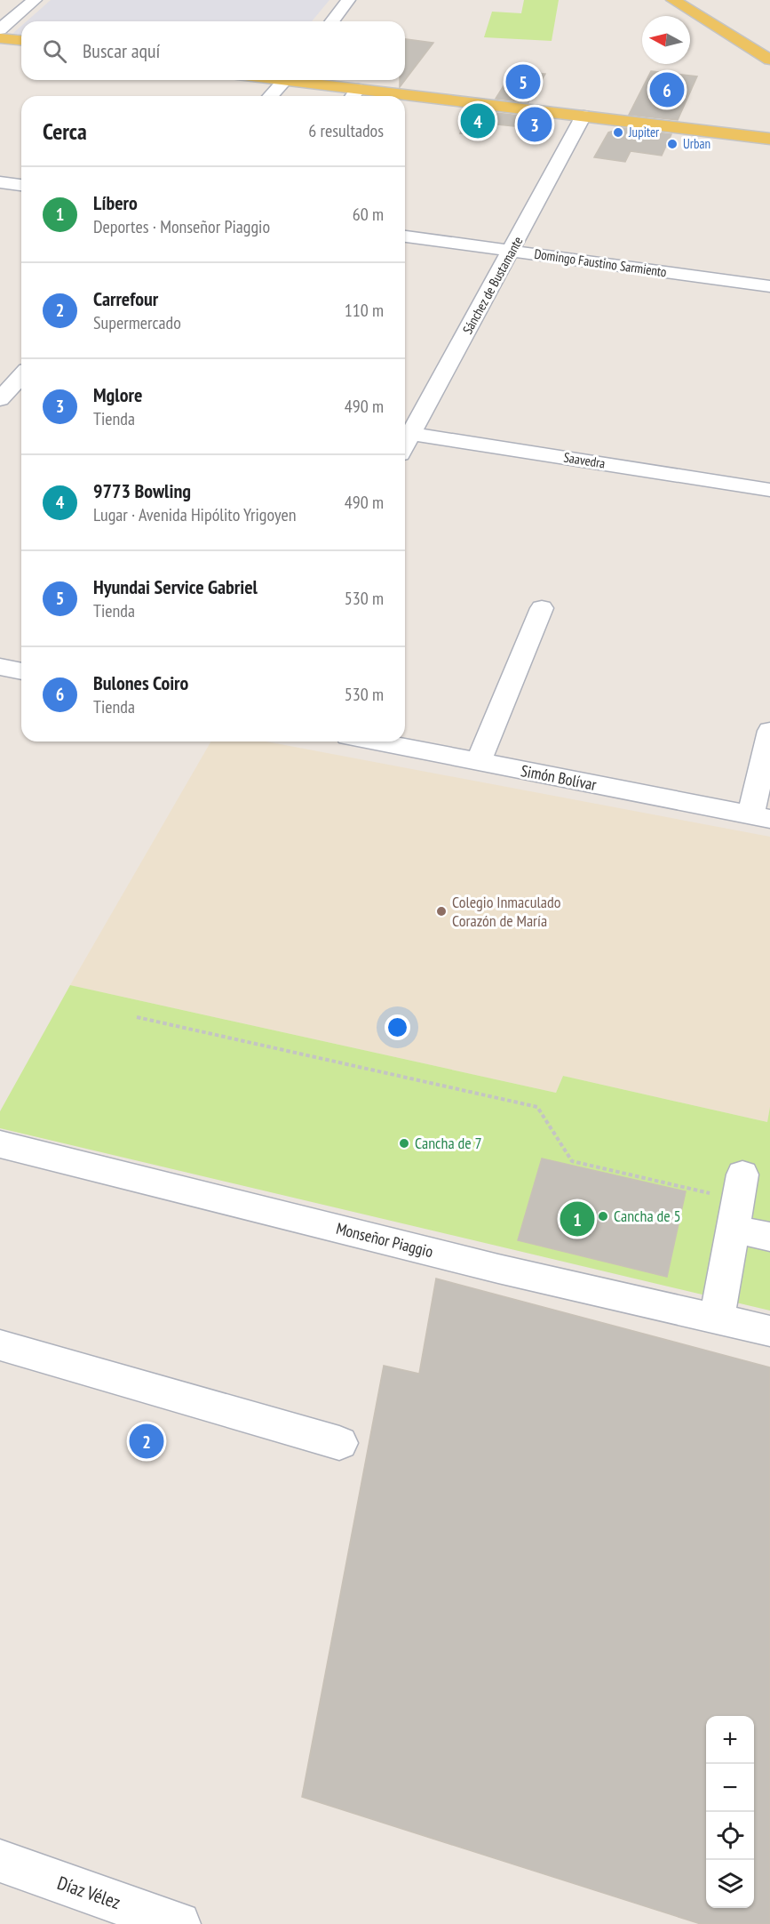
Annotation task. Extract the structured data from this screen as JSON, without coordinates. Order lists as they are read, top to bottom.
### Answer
{
  "streets": {
    "street": [
      "Domingo Faustino Sarmiento",
      "Sánchez de Bustamante",
      "Saavedra",
      "Simón Bolívar",
      "Monseñor Piaggio",
      "Díaz Vélez"
    ]
  },
  "crossings": [
    ["Domingo Faustino Sarmiento", "Sánchez de Bustamante"],
    ["Sánchez de Bustamante", "Saavedra"]
  ],
  "places": [
    "Jupiter",
    "Urban",
    "Colegio Inmaculado Corazón de María",
    "Cancha de 7",
    "Cancha de 5"
  ],
  "north": "left",
  "page": {
    "search": "Buscar aquí",
    "pins": [
      "5",
      "6",
      "4",
      "3",
      "1",
      "2"
    ],
    "heading": ["Cerca", "6 resultados"],
    "list": [
      {
        "mark": "1",
        "name": "Líbero",
        "note": "Deportes · Monseñor Piaggio",
        "value": "60 m"
      },
      {
        "mark": "2",
        "name": "Carrefour",
        "note": "Supermercado",
        "value": "110 m"
      },
      {
        "mark": "3",
        "name": "Mglore",
        "note": "Tienda",
        "value": "490 m"
      },
      {
        "mark": "4",
        "name": "9773 Bowling",
        "note": "Lugar · Avenida Hipólito Yrigoyen",
        "value": "490 m"
      },
      {
        "mark": "5",
        "name": "Hyundai Service Gabriel",
        "note": "Tienda",
        "value": "530 m"
      },
      {
        "mark": "6",
        "name": "Bulones Coiro",
        "note": "Tienda",
        "value": "530 m"
      }
    ],
    "map_buttons": ["+", "−"]
  }
}
